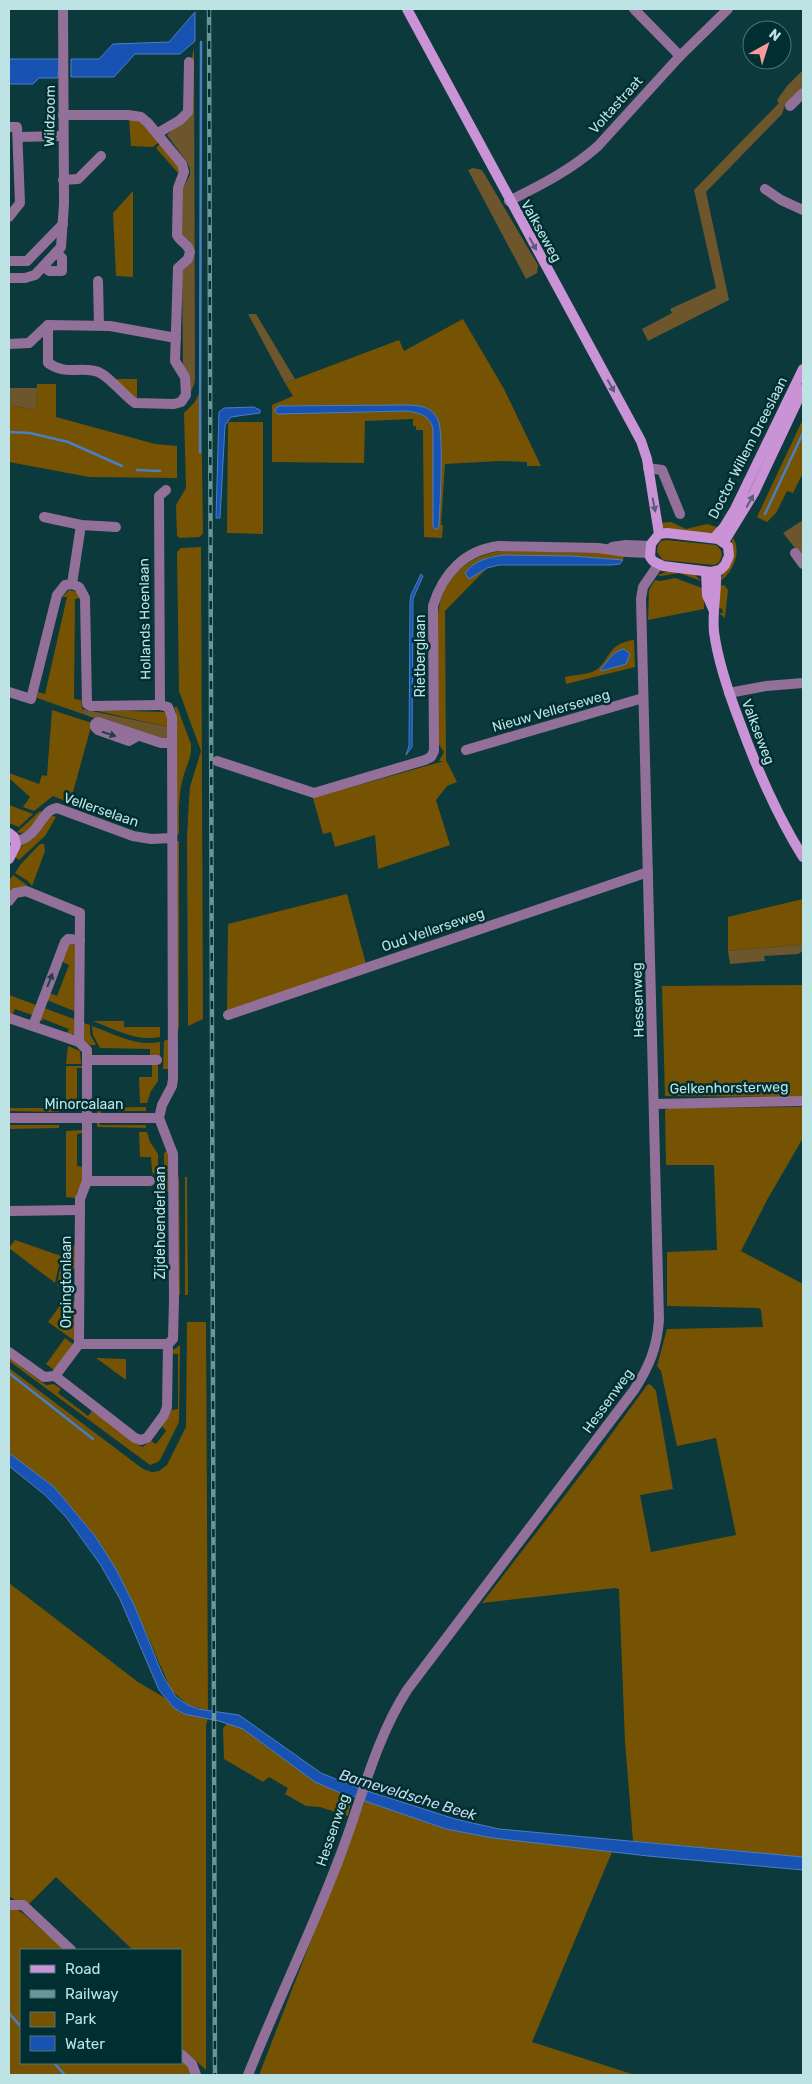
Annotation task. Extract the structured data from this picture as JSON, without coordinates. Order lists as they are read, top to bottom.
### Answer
{
  "streets": {
    "main road": ["Valkseweg", "Doctor Willem Dreeslaan"],
    "street": [
      "Voltastraat",
      "Wildzoom",
      "Hollands Hoenlaan",
      "Rietberglaan",
      "Nieuw Vellerseweg",
      "Vellerselaan",
      "Oud Vellerseweg",
      "Hessenweg",
      "Gelkenhorsterweg",
      "Minorcalaan",
      "Zijdehoenderlaan",
      "Orpingtonlaan"
    ]
  },
  "crossings": [
    ["Voltastraat", "Valkseweg"],
    ["Nieuw Vellerseweg", "Hessenweg"],
    ["Oud Vellerseweg", "Hessenweg"],
    ["Hessenweg", "Gelkenhorsterweg"],
    ["Minorcalaan", "Zijdehoenderlaan"],
    ["Minorcalaan", "Orpingtonlaan"],
    ["Zijdehoenderlaan", "Orpingtonlaan"]
  ],
  "one_way": ["Valkseweg"],
  "water": ["Barneveldsche Beek"],
  "legend": [
    "Road",
    "Railway",
    "Park",
    "Water"
  ],
  "north": "top right"
}
